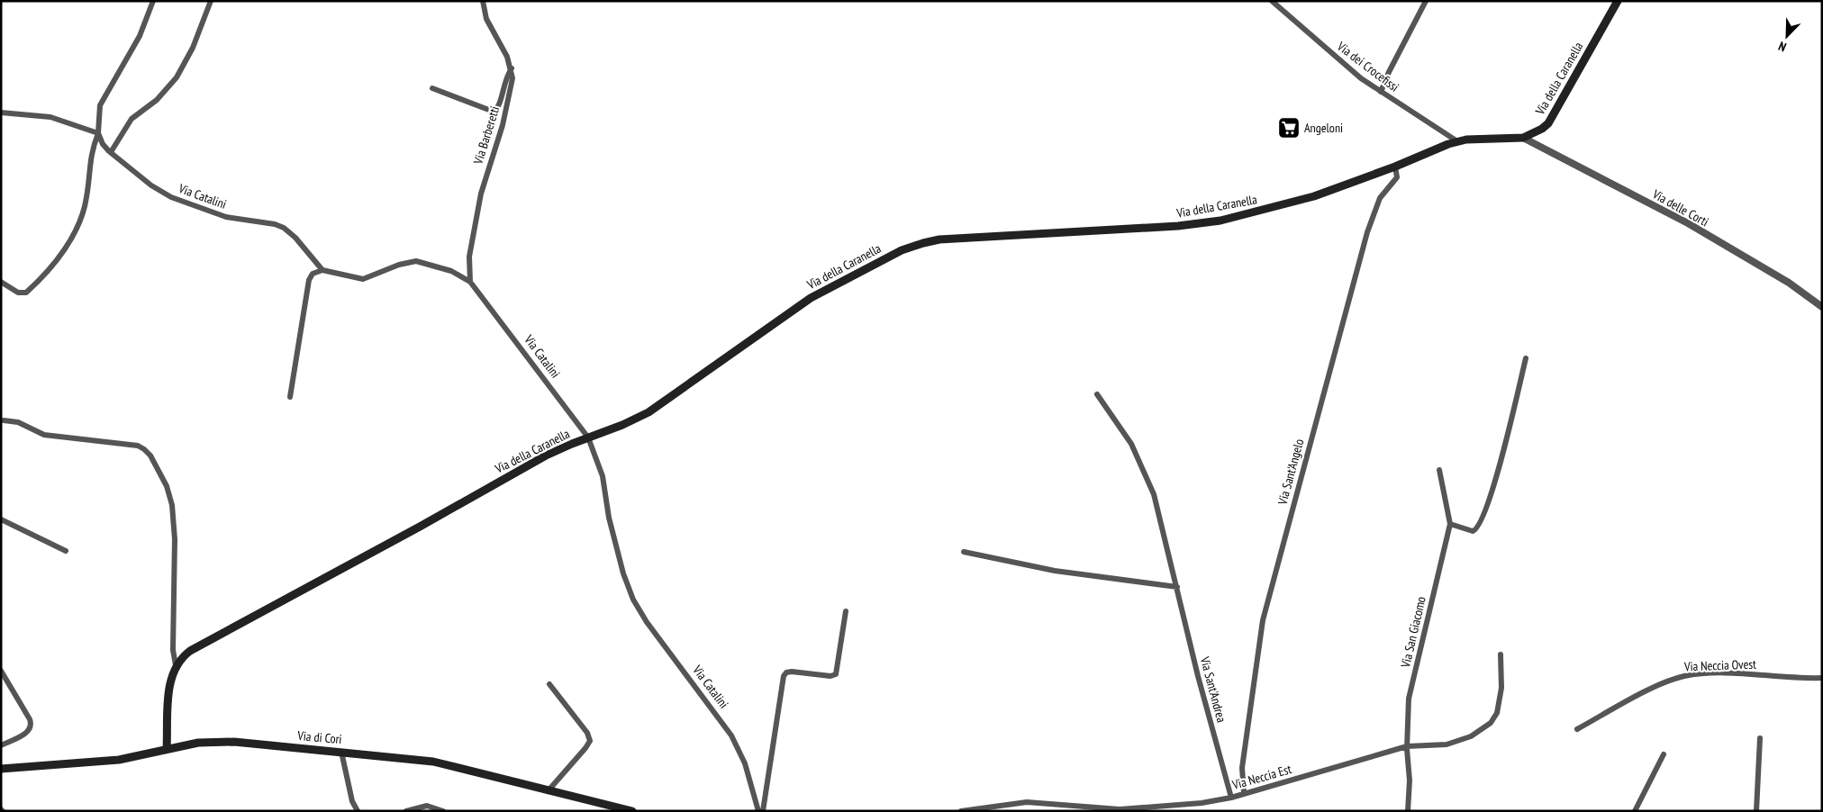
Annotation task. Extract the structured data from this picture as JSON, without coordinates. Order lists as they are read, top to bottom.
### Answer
{
  "streets": {
    "main road": ["Via della Caranella", "Via di Cori"],
    "street": [
      "Via dei Crocefissi",
      "Via Barberetti",
      "Via Catalini",
      "Via delle Corti",
      "Via Sant'Angelo",
      "Via San Giacomo",
      "Via Neccia Ovest",
      "Via Sant'Andrea",
      "Via Neccia Est"
    ]
  },
  "crossings": [
    ["Via dei Crocefissi", "Via della Caranella"],
    ["Via della Caranella", "Via Catalini"],
    ["Via della Caranella", "Via delle Corti"],
    ["Via della Caranella", "Via Sant'Angelo"],
    ["Via Barberetti", "Via Catalini"],
    ["Via Sant'Angelo", "Via Neccia Est"],
    ["Via San Giacomo", "Via Neccia Est"],
    ["Via Sant'Andrea", "Via Neccia Est"]
  ],
  "places": {
    "supermarket": ["Angeloni"]
  },
  "north": "bottom left"
}
